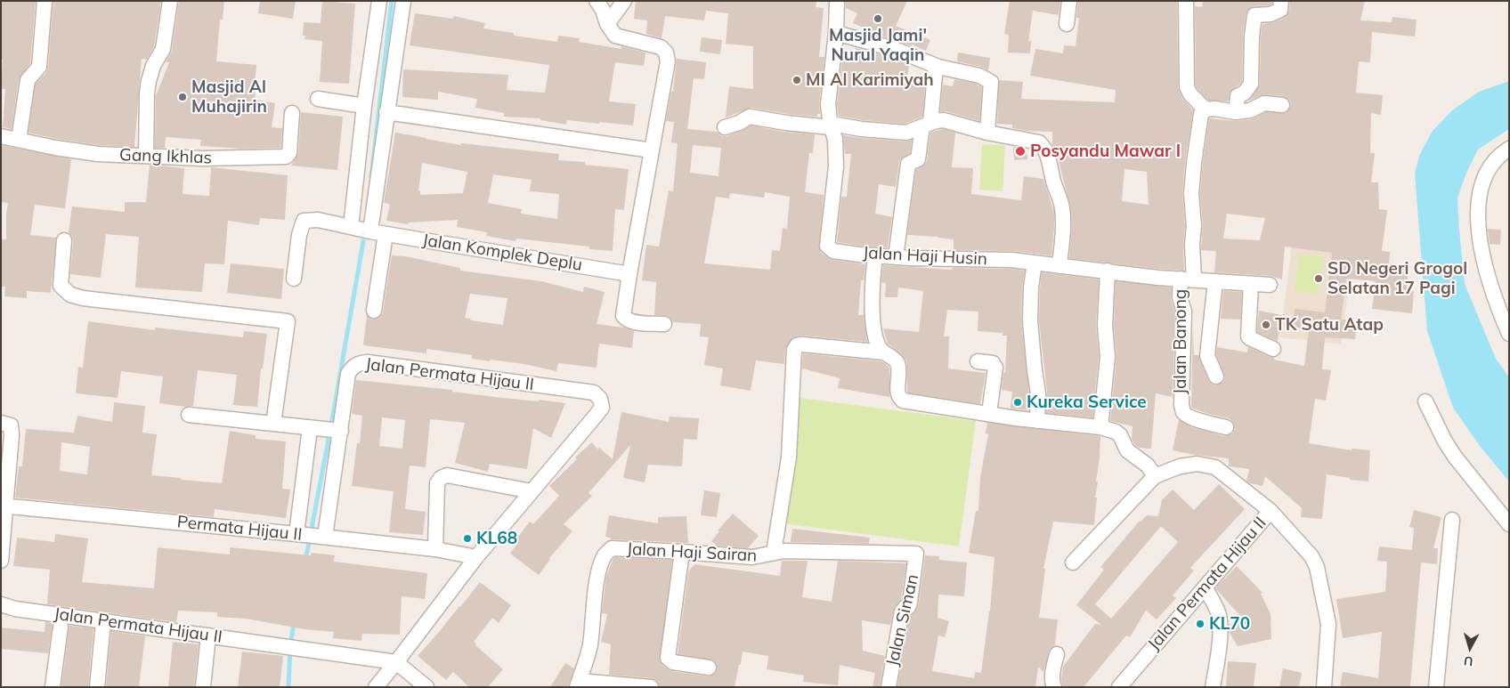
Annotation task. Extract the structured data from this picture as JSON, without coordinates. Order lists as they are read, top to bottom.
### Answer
{
  "streets": {
    "street": [
      "Gang Ikhlas",
      "Jalan Komplek Deplu",
      "Jalan Haji Husin",
      "Jalan Banong",
      "Jalan Permata Hijau II",
      "Permata Hijau II",
      "Jalan Haji Sairan",
      "Jalan Siman"
    ]
  },
  "crossings": [
    ["Jalan Haji Husin", "Jalan Banong"],
    ["Jalan Permata Hijau II", "Permata Hijau II"],
    ["Jalan Haji Sairan", "Jalan Siman"]
  ],
  "places": [
    "Masjid Jami' Nurul Yaqin",
    "MI Al Karimiyah",
    "Masjid Al Muhajirin",
    "Posyandu Mawar I",
    "SD Negeri Grogol Selatan 17 Pagi",
    "TK Satu Atap",
    "Kureka Service",
    "KL68",
    "KL70"
  ],
  "north": "bottom"
}
